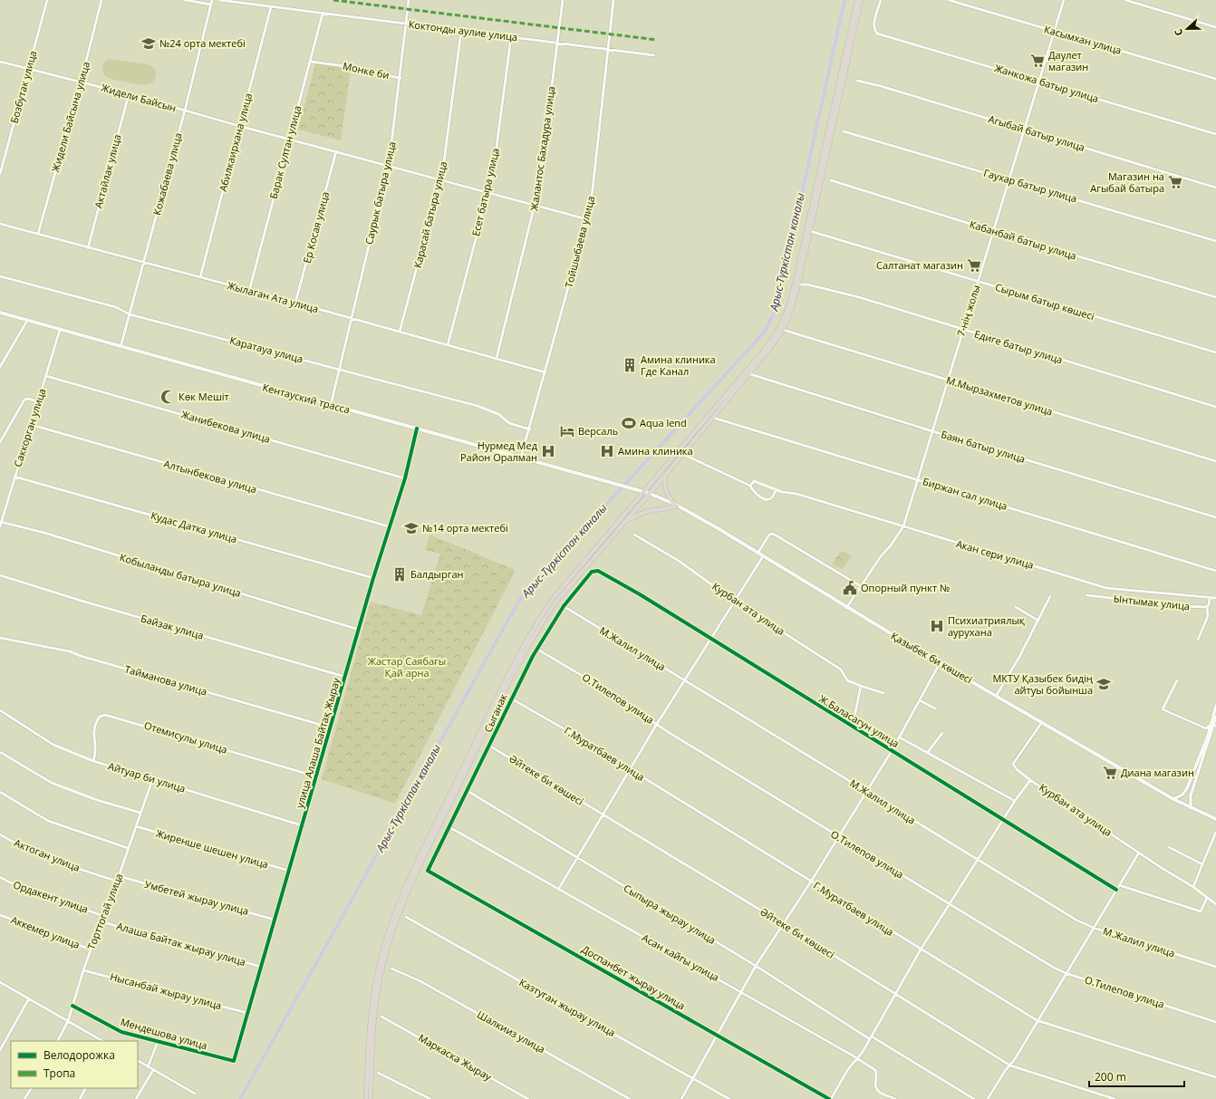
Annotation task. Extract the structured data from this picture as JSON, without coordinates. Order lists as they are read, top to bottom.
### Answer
{
  "streets": {
    "main road": ["Кентауский трасса", "Қазыбек би көшесі"],
    "street": [
      "Коктонды аулие улица",
      "Касымхан улица",
      "Монке би",
      "Жанкожа батыр улица",
      "Бозбутак улица",
      "Жидели Байсын",
      "Жидели Байсына улица",
      "Агыбай батыр улица",
      "Абилкаирхана улица",
      "Жалантос Бахадура улица",
      "Барак Султан улица",
      "Актайлак улица",
      "Кожабаева улица",
      "Гаухар батыр улица",
      "Есет батыра улица",
      "Саурык батыра улица",
      "Карасай батыра улица",
      "Ер Косая улица",
      "Кабанбай батыр улица",
      "Тойшыбаева улица",
      "Жылаган Ата улица",
      "Сырым батыр көшесі",
      "7-нің жолы",
      "Едиге батыр улица",
      "Каратауа улица",
      "М.Мырзахметов улица",
      "Жанибекова улица",
      "Саккорган улица",
      "Баян батыр улица",
      "Алтынбекова улица",
      "Биржан сал улица",
      "Кудас Датка улица",
      "Акан сери улица",
      "Кобыланды батыра улица",
      "Ынтымак улица",
      "Курбан ата улица",
      "Байзак улица",
      "М.Жалил улица",
      "Тайманова улица",
      "О.Тилепов улица",
      "Сыганак",
      "Ж.Баласагун улица",
      "Отемисулы улица",
      "улица Алаша Байтақ Жырау",
      "Г.Муратбаев улица",
      "Айтуар би улица",
      "Әйтеке би көшесі",
      "Жиренше шешен улица",
      "Актоган улица",
      "Ордакент улица",
      "Умбетей жырау улица",
      "Торттогай улица",
      "Сыпыра жырау улица",
      "Аккемер улица",
      "Алаша Байтак жырау улица",
      "Асан кайгы улица",
      "Доспанбет жырау улица",
      "Нысанбай жырау улица",
      "Казтуган жырау улица",
      "Шалкииз улица",
      "Мендешова улица",
      "Маркаска Жырау"
    ]
  },
  "crossings": [
    ["Коктонды аулие улица", "Абилкаирхана улица"],
    ["Коктонды аулие улица", "Жалантос Бахадура улица"],
    ["Коктонды аулие улица", "Барак Султан улица"],
    ["Коктонды аулие улица", "Есет батыра улица"],
    ["Коктонды аулие улица", "Саурык батыра улица"],
    ["Коктонды аулие улица", "Карасай батыра улица"],
    ["Коктонды аулие улица", "Тойшыбаева улица"],
    ["Касымхан улица", "7-нің жолы"],
    ["Монке би", "Барак Султан улица"],
    ["Монке би", "Саурык батыра улица"],
    ["Жанкожа батыр улица", "7-нің жолы"],
    ["Бозбутак улица", "Жидели Байсын"],
    ["Жидели Байсын", "Жидели Байсына улица"],
    ["Жидели Байсын", "Абилкаирхана улица"],
    ["Жидели Байсын", "Жалантос Бахадура улица"],
    ["Жидели Байсын", "Барак Султан улица"],
    ["Жидели Байсын", "Актайлак улица"],
    ["Жидели Байсын", "Кожабаева улица"],
    ["Жидели Байсын", "Есет батыра улица"],
    ["Жидели Байсын", "Саурык батыра улица"],
    ["Жидели Байсын", "Карасай батыра улица"],
    ["Жидели Байсын", "Ер Косая улица"],
    ["Жидели Байсын", "Тойшыбаева улица"],
    ["Жидели Байсына улица", "Жылаган Ата улица"],
    ["Агыбай батыр улица", "7-нің жолы"],
    ["Абилкаирхана улица", "Жылаган Ата улица"],
    ["Жалантос Бахадура улица", "Жылаган Ата улица"],
    ["Барак Султан улица", "Жылаган Ата улица"],
    ["Актайлак улица", "Жылаган Ата улица"],
    ["Кожабаева улица", "Жылаган Ата улица"],
    ["Кожабаева улица", "Каратауа улица"],
    ["Кожабаева улица", "Кентауский трасса"],
    ["Гаухар батыр улица", "7-нің жолы"],
    ["Есет батыра улица", "Жылаган Ата улица"],
    ["Саурык батыра улица", "Жылаган Ата улица"],
    ["Саурык батыра улица", "Каратауа улица"],
    ["Саурык батыра улица", "Кентауский трасса"],
    ["Карасай батыра улица", "Жылаган Ата улица"],
    ["Ер Косая улица", "Жылаган Ата улица"],
    ["Кабанбай батыр улица", "7-нің жолы"],
    ["Тойшыбаева улица", "Жылаган Ата улица"],
    ["Тойшыбаева улица", "Каратауа улица"],
    ["Тойшыбаева улица", "Кентауский трасса"],
    ["Сырым батыр көшесі", "7-нің жолы"],
    ["7-нің жолы", "Едиге батыр улица"],
    ["7-нің жолы", "М.Мырзахметов улица"],
    ["7-нің жолы", "Баян батыр улица"],
    ["7-нің жолы", "Биржан сал улица"],
    ["7-нің жолы", "Акан сери улица"],
    ["7-нің жолы", "Қазыбек би көшесі"],
    ["Кентауский трасса", "Саккорган улица"],
    ["Кентауский трасса", "Қазыбек би көшесі"],
    ["Кентауский трасса", "улица Алаша Байтақ Жырау"],
    ["Жанибекова улица", "Саккорган улица"],
    ["Жанибекова улица", "улица Алаша Байтақ Жырау"],
    ["Саккорган улица", "Алтынбекова улица"],
    ["Саккорган улица", "Кудас Датка улица"],
    ["Саккорган улица", "Кобыланды батыра улица"],
    ["Алтынбекова улица", "улица Алаша Байтақ Жырау"],
    ["Кудас Датка улица", "улица Алаша Байтақ Жырау"],
    ["Кобыланды батыра улица", "улица Алаша Байтақ Жырау"],
    ["Курбан ата улица", "М.Жалил улица"],
    ["Курбан ата улица", "О.Тилепов улица"],
    ["Курбан ата улица", "Ж.Баласагун улица"],
    ["Курбан ата улица", "Г.Муратбаев улица"],
    ["Курбан ата улица", "Әйтеке би көшесі"],
    ["Курбан ата улица", "Сыпыра жырау улица"],
    ["Курбан ата улица", "Асан кайгы улица"],
    ["Курбан ата улица", "Доспанбет жырау улица"],
    ["Байзак улица", "улица Алаша Байтақ Жырау"],
    ["М.Жалил улица", "Сыганак"],
    ["Тайманова улица", "улица Алаша Байтақ Жырау"],
    ["О.Тилепов улица", "Сыганак"],
    ["Сыганак", "Ж.Баласагун улица"],
    ["Сыганак", "Г.Муратбаев улица"],
    ["Сыганак", "Әйтеке би көшесі"],
    ["Сыганак", "Сыпыра жырау улица"],
    ["Сыганак", "Асан кайгы улица"],
    ["Сыганак", "Доспанбет жырау улица"],
    ["Отемисулы улица", "улица Алаша Байтақ Жырау"],
    ["Отемисулы улица", "Айтуар би улица"],
    ["улица Алаша Байтақ Жырау", "Айтуар би улица"],
    ["улица Алаша Байтақ Жырау", "Жиренше шешен улица"],
    ["улица Алаша Байтақ Жырау", "Умбетей жырау улица"],
    ["улица Алаша Байтақ Жырау", "Алаша Байтак жырау улица"],
    ["улица Алаша Байтақ Жырау", "Нысанбай жырау улица"],
    ["улица Алаша Байтақ Жырау", "Мендешова улица"],
    ["Айтуар би улица", "Торттогай улица"],
    ["Жиренше шешен улица", "Торттогай улица"],
    ["Актоган улица", "Торттогай улица"],
    ["Ордакент улица", "Торттогай улица"],
    ["Умбетей жырау улица", "Торттогай улица"],
    ["Торттогай улица", "Аккемер улица"],
    ["Торттогай улица", "Алаша Байтак жырау улица"],
    ["Торттогай улица", "Нысанбай жырау улица"],
    ["Торттогай улица", "Мендешова улица"]
  ],
  "water": ["Арыс-Түркістан каналы"],
  "parks": ["Жастар Саябағы Қай арна"],
  "places": {
    "school or university": ["№24 орта мектебі", "№14 орта мектебі", "МКТУ Қазыбек бидің айтуы бойынша"],
    "supermarket": [
      "Даулет магазин",
      "Магазин на Агыбай батыра",
      "Салтанат магазин",
      "Диана магазин"
    ],
    "building": ["Амина клиника Где Канал", "Балдырган"],
    "mosque": ["Көк Мешіт"],
    "sports": ["Aqua lend"],
    "hotel": ["Версаль"],
    "hospital": ["Нурмед Мед Район Оралман", "Амина клиника", "Психиатриялық аурухана"],
    "public building": ["Опорный пункт №"]
  },
  "legend": ["Велодорожка", "Тропа"],
  "scale_bar": "200 m",
  "north": "left"
}
